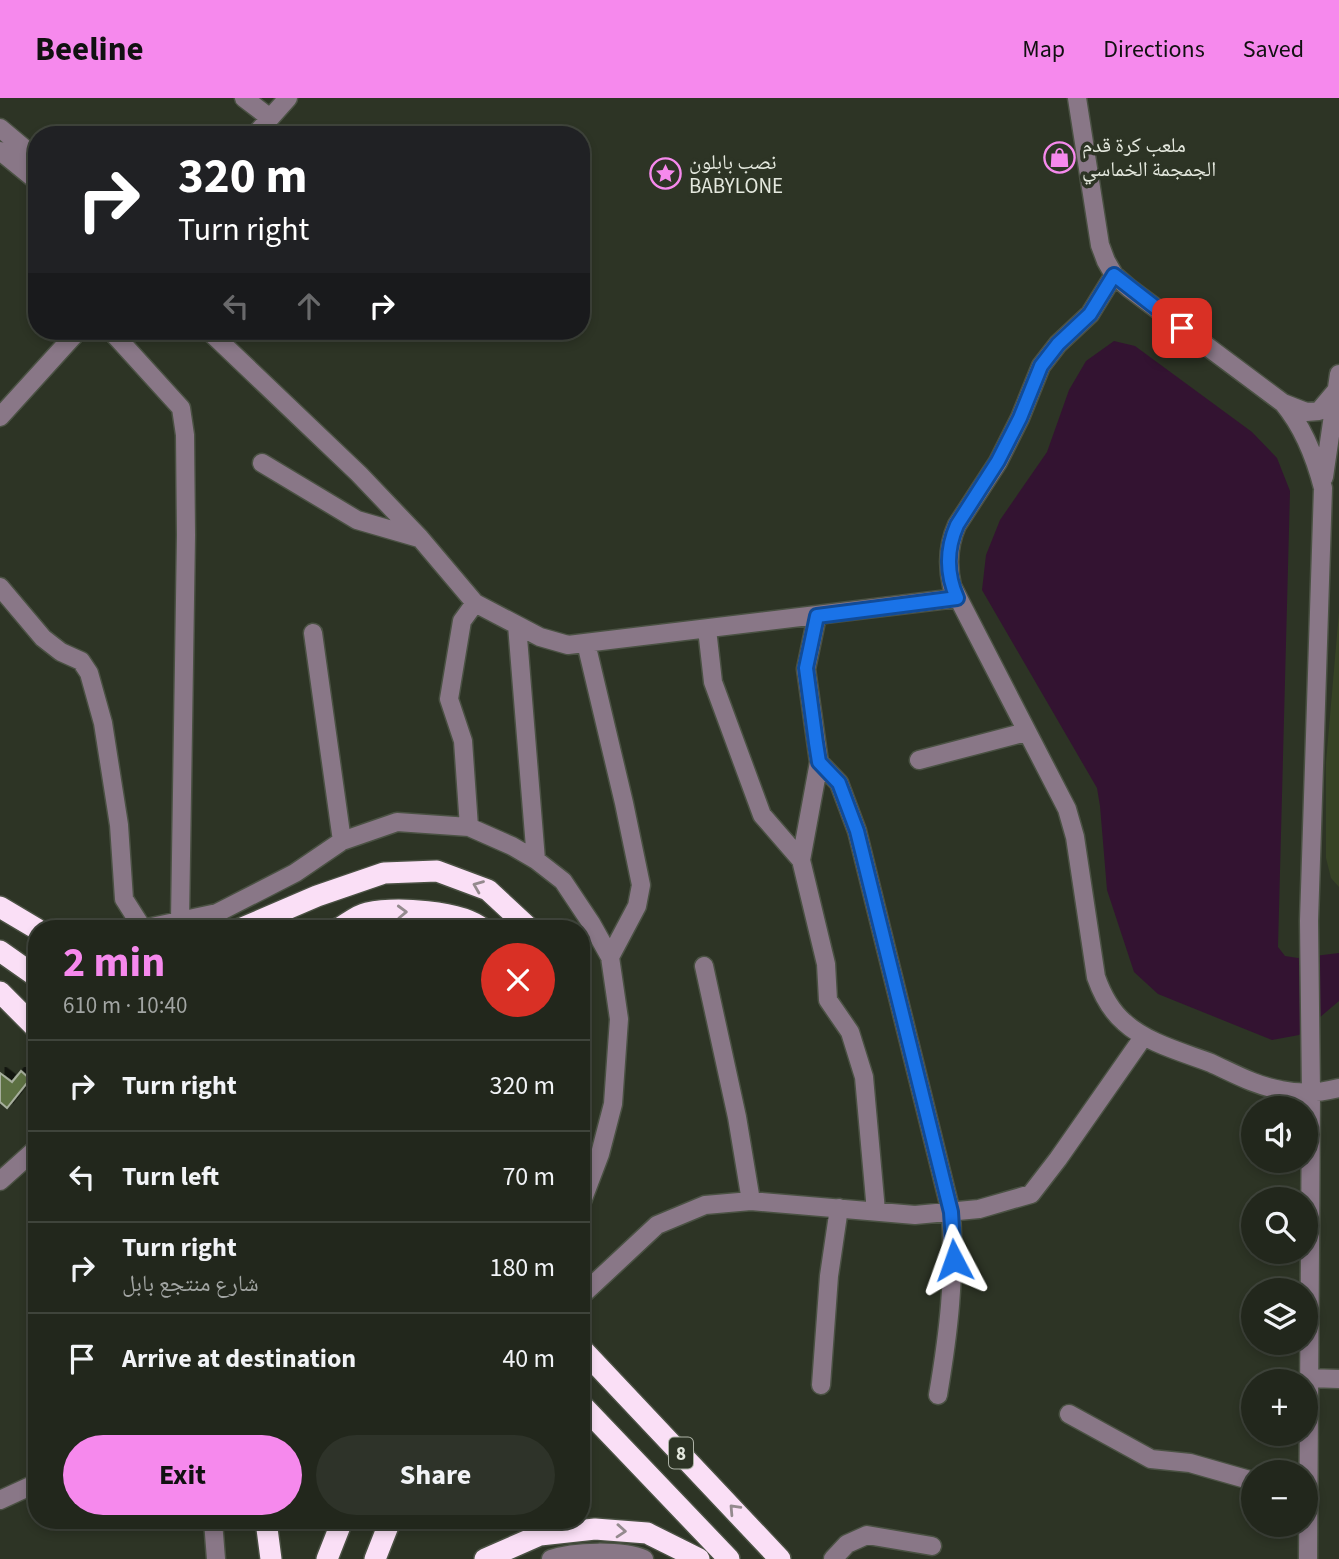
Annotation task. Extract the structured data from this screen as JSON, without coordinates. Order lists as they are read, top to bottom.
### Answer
{
  "streets": {
    "highway": ["8"]
  },
  "places": {
    "shop": ["ملعب كرة قدم الجمجمة الخماسي"],
    "place": ["نصب بابلون BABYLONE"]
  },
  "page": {
    "header": "Beeline",
    "nav": ["Map", "Directions", "Saved"],
    "turn": ["320 m", "Turn right"],
    "heading": ["2 min", "610 m · 10:40"],
    "list": [
      {
        "name": "Turn right",
        "value": "320 m"
      },
      {
        "name": "Turn left",
        "value": "70 m"
      },
      {
        "name": "Turn right",
        "note": "شارع منتجع بابل",
        "value": "180 m"
      },
      {
        "name": "Arrive at destination",
        "value": "40 m"
      }
    ],
    "map_buttons": ["+", "−"],
    "buttons": ["Exit", "Share"]
  }
}
